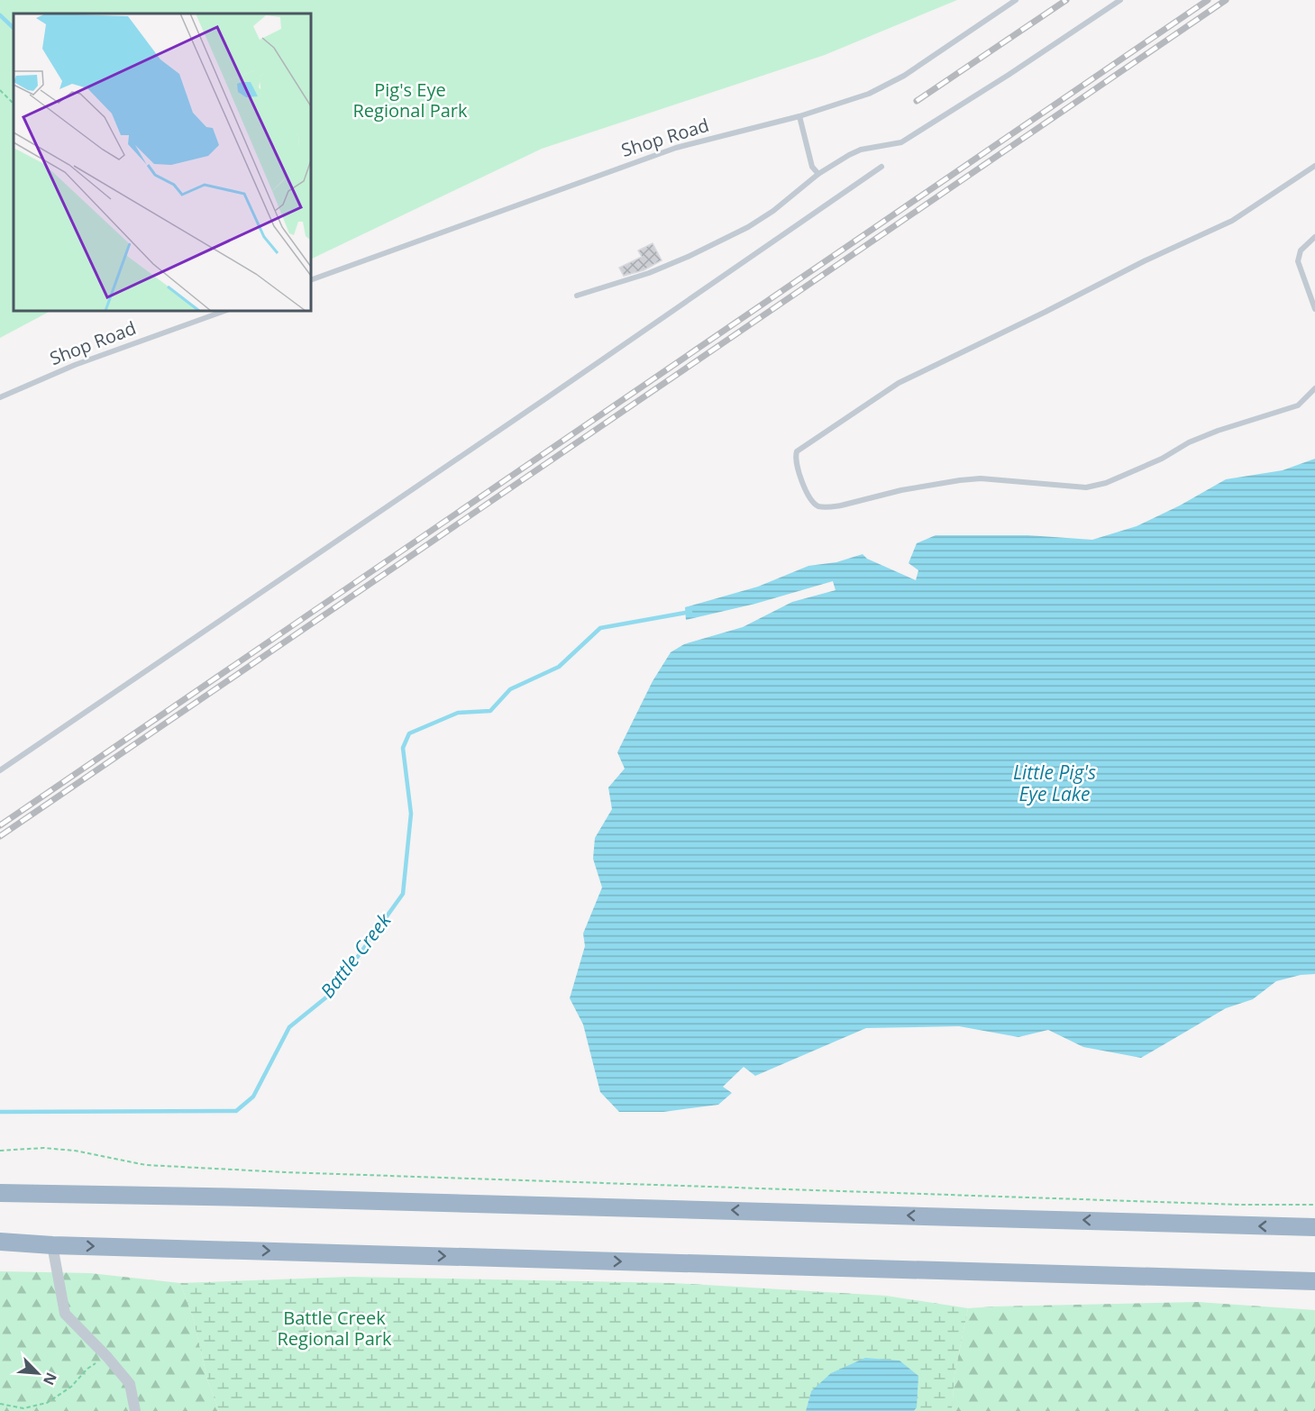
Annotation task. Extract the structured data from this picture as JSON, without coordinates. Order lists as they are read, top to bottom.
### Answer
{
  "streets": {
    "lane": ["Shop Road"]
  },
  "water": ["Little Pig's Eye Lake", "Battle Creek"],
  "parks": ["Pig's Eye Regional Park", "Battle Creek Regional Park"],
  "north": "bottom right"
}
